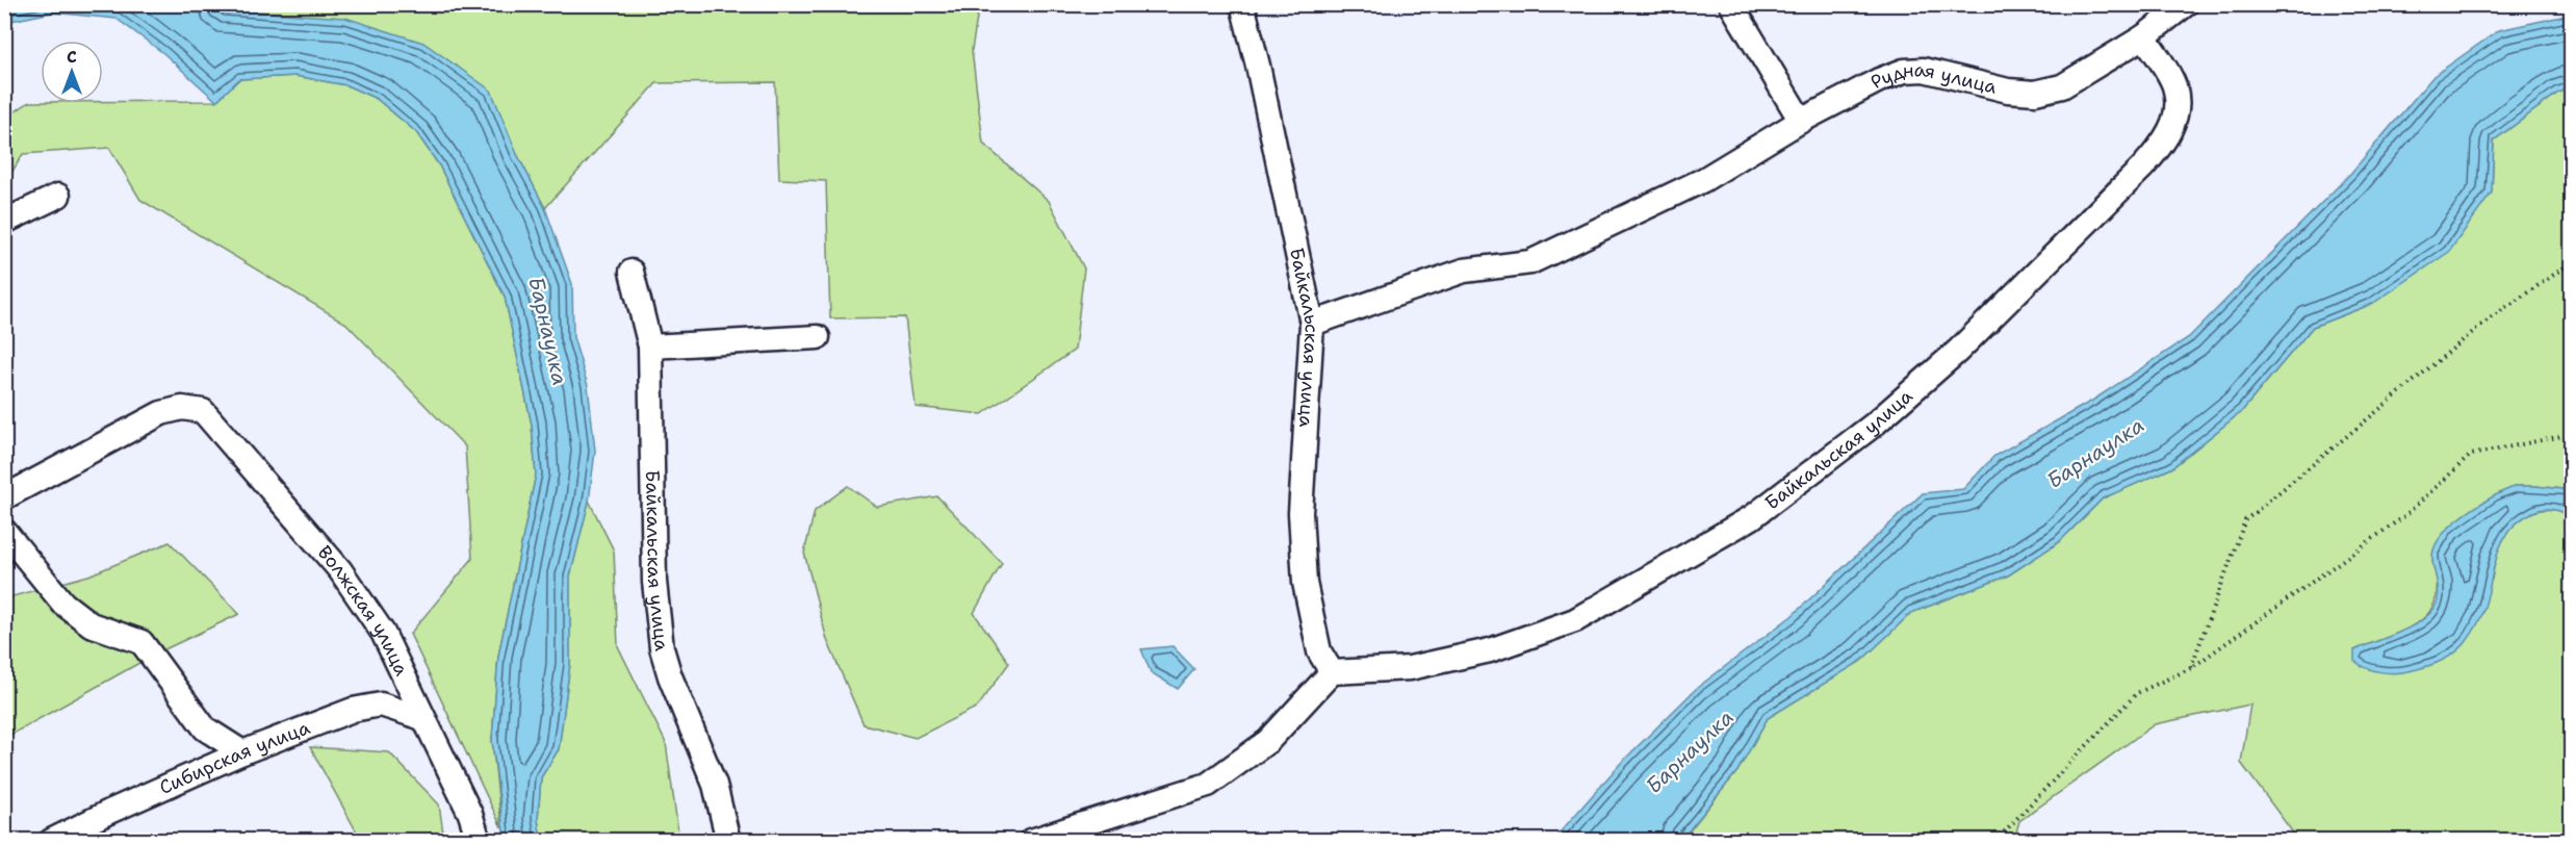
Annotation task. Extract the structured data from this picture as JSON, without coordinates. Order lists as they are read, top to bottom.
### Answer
{
  "streets": {
    "street": [
      "Рудная улица",
      "Байкальская улица",
      "Волжская улица",
      "Сибирская улица"
    ]
  },
  "crossings": [
    ["Рудная улица", "Байкальская улица"],
    ["Волжская улица", "Сибирская улица"]
  ],
  "water": ["Барнаулка"],
  "north": "top"
}
